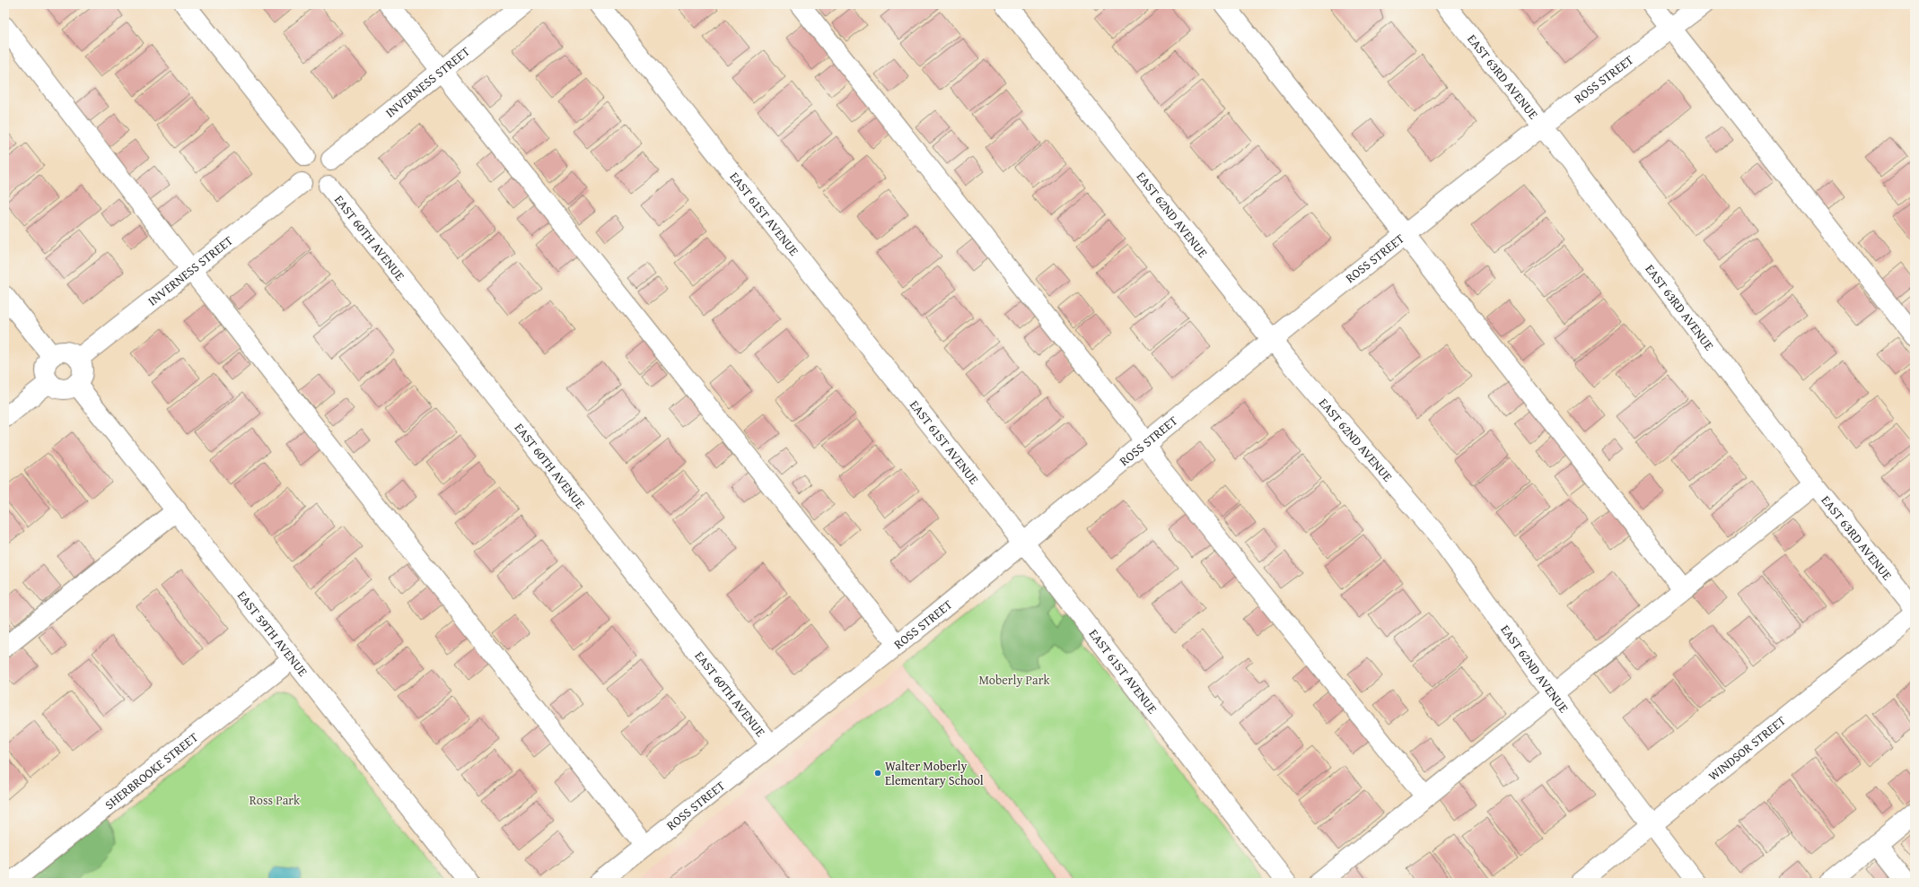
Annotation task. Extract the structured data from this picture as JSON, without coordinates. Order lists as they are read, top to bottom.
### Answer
{
  "streets": {
    "street": [
      "EAST 63RD AVENUE",
      "ROSS STREET",
      "INVERNESS STREET",
      "EAST 61ST AVENUE",
      "EAST 62ND AVENUE",
      "EAST 60TH AVENUE",
      "EAST 59TH AVENUE",
      "WINDSOR STREET",
      "SHERBROOKE STREET"
    ]
  },
  "crossings": [
    ["EAST 63RD AVENUE", "ROSS STREET"],
    ["ROSS STREET", "EAST 61ST AVENUE"],
    ["ROSS STREET", "EAST 62ND AVENUE"],
    ["ROSS STREET", "EAST 60TH AVENUE"],
    ["INVERNESS STREET", "EAST 60TH AVENUE"],
    ["INVERNESS STREET", "EAST 59TH AVENUE"],
    ["EAST 62ND AVENUE", "WINDSOR STREET"],
    ["EAST 59TH AVENUE", "SHERBROOKE STREET"]
  ],
  "parks": ["Moberly Park", "Ross Park"],
  "places": ["Walter Moberly Elementary School"]
}
